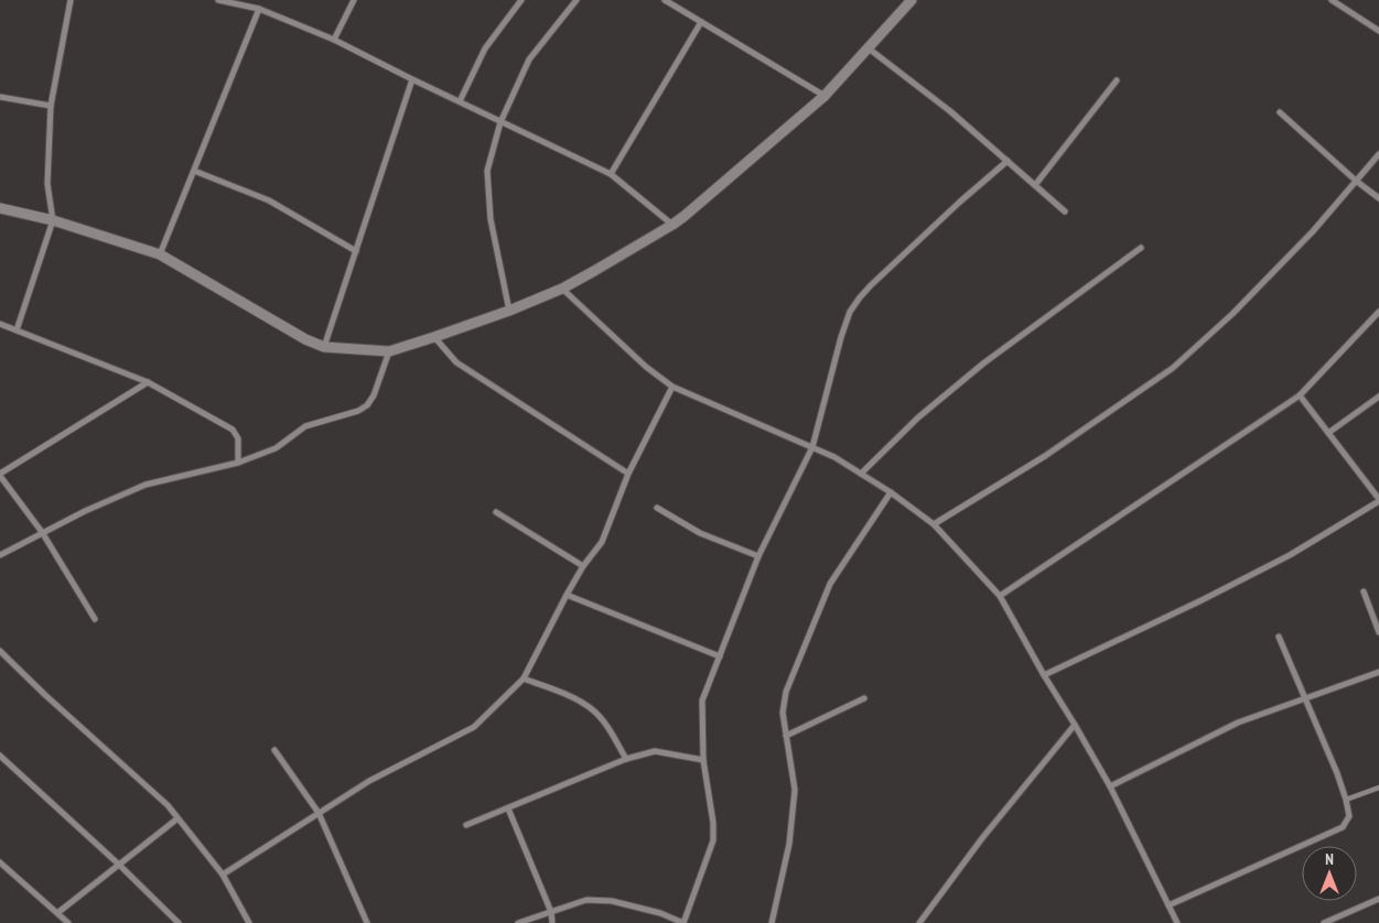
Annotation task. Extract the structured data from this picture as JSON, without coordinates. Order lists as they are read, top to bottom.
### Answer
{
  "north": "top"
}
